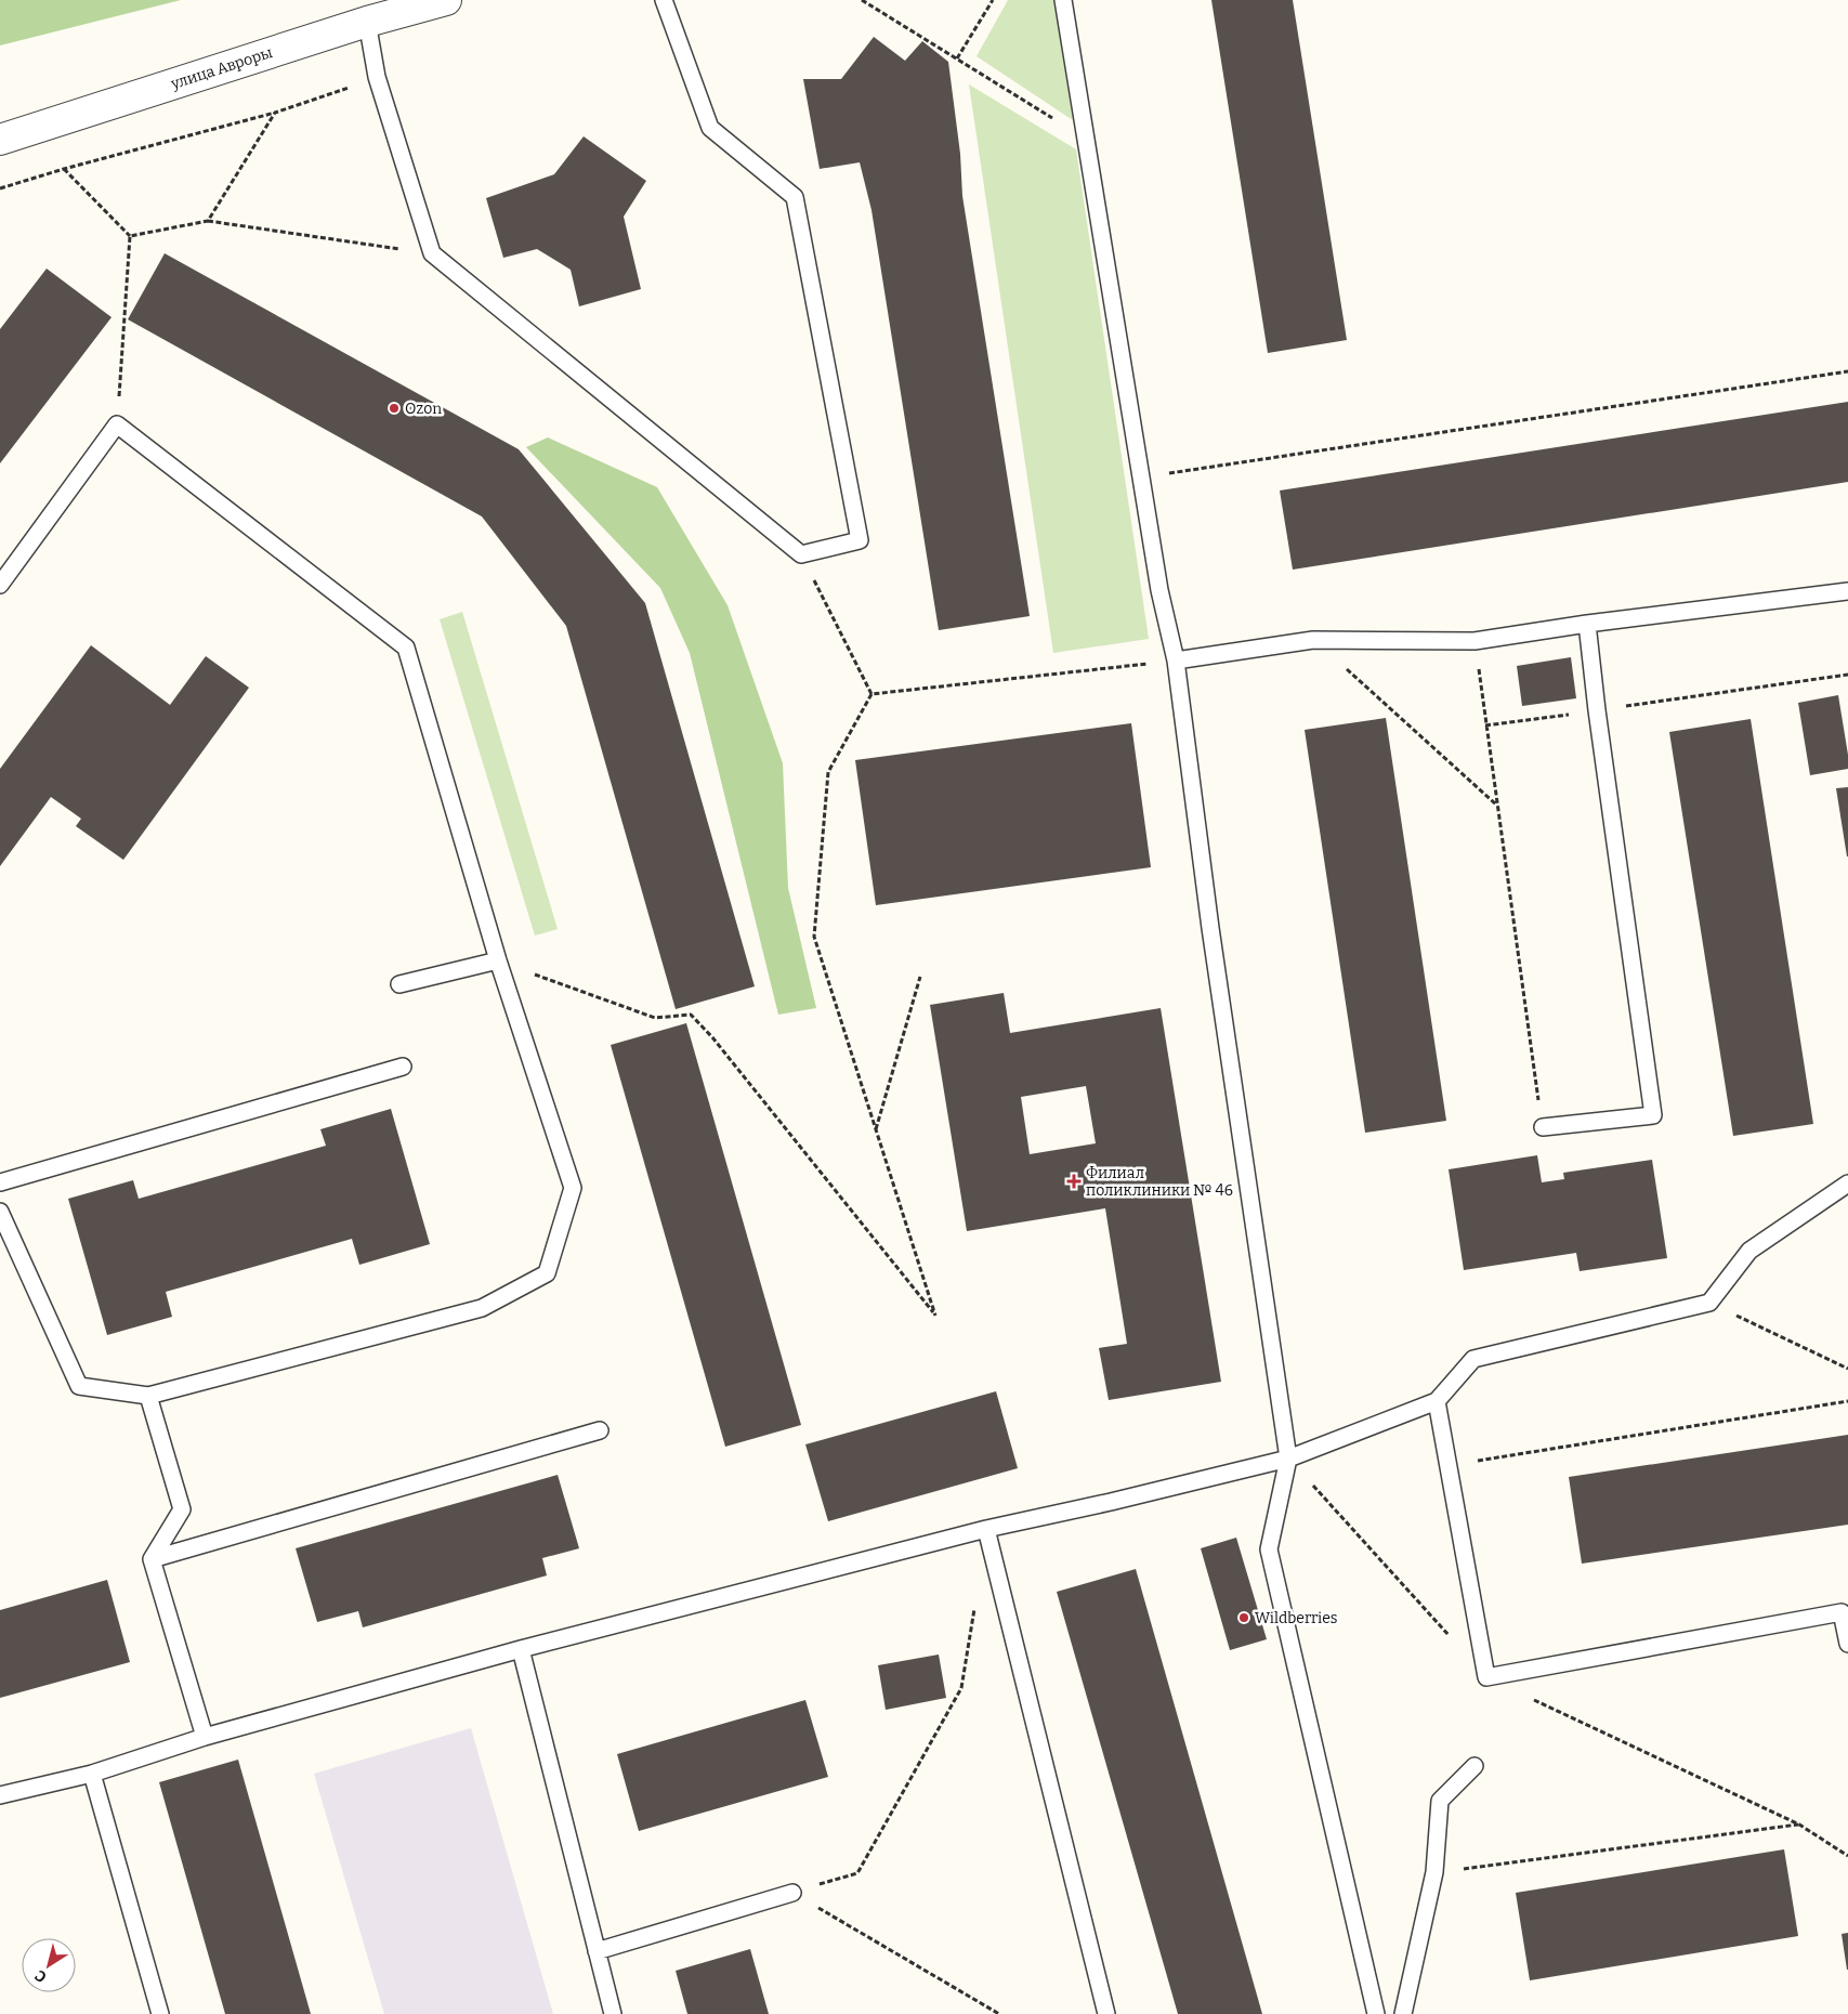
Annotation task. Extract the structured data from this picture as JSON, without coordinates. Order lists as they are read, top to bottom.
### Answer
{
  "streets": {
    "street": ["улица Авроры"]
  },
  "places": {
    "other": ["Ozon", "Wildberries"],
    "health": ["Филиал поликлиники № 46"]
  },
  "north": "bottom left"
}
